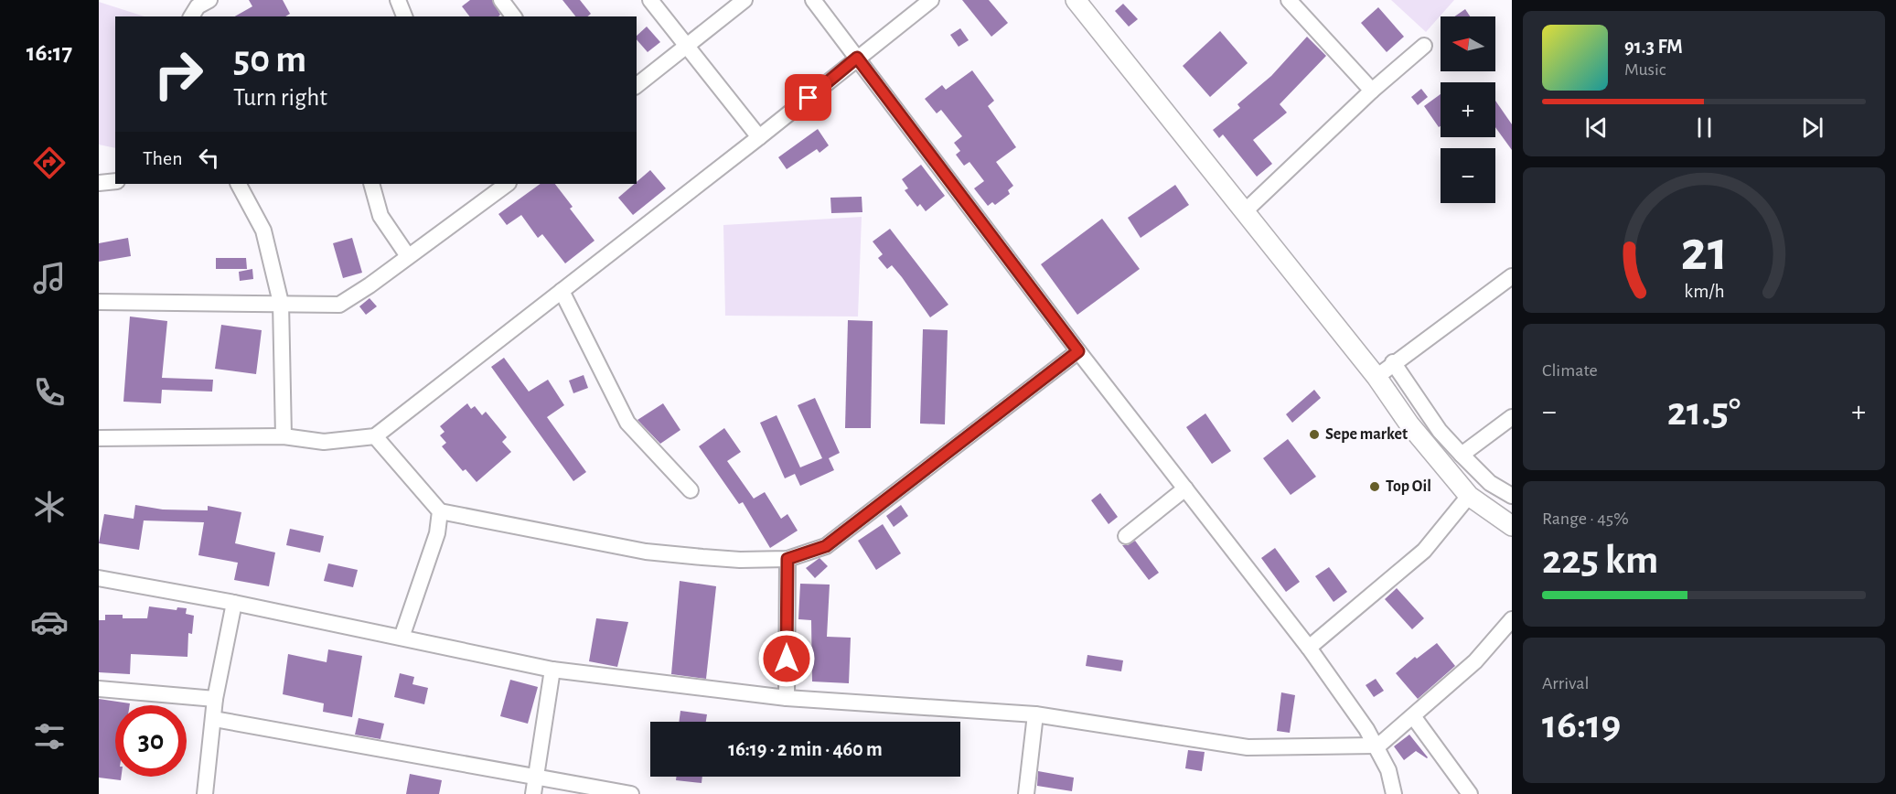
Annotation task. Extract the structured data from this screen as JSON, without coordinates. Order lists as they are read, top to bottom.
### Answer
{
  "places": ["Sepe market", "Top Oil"],
  "north": "left",
  "page": {
    "tabs": "16:17",
    "map_buttons": ["+", "−"],
    "turn": ["50 m", "Turn right"],
    "song": ["91.3 FM", "Music"],
    "then": "Then",
    "tile": [
      "Climate",
      ["Range · 45%", "225 km"],
      ["Arrival", "16:19"]
    ],
    "heat": ["−", "21.5°", "+"],
    "limit": "30",
    "trip": "16:19 · 2 min · 460 m",
    "gauge": ["21", "km/h"]
  }
}
